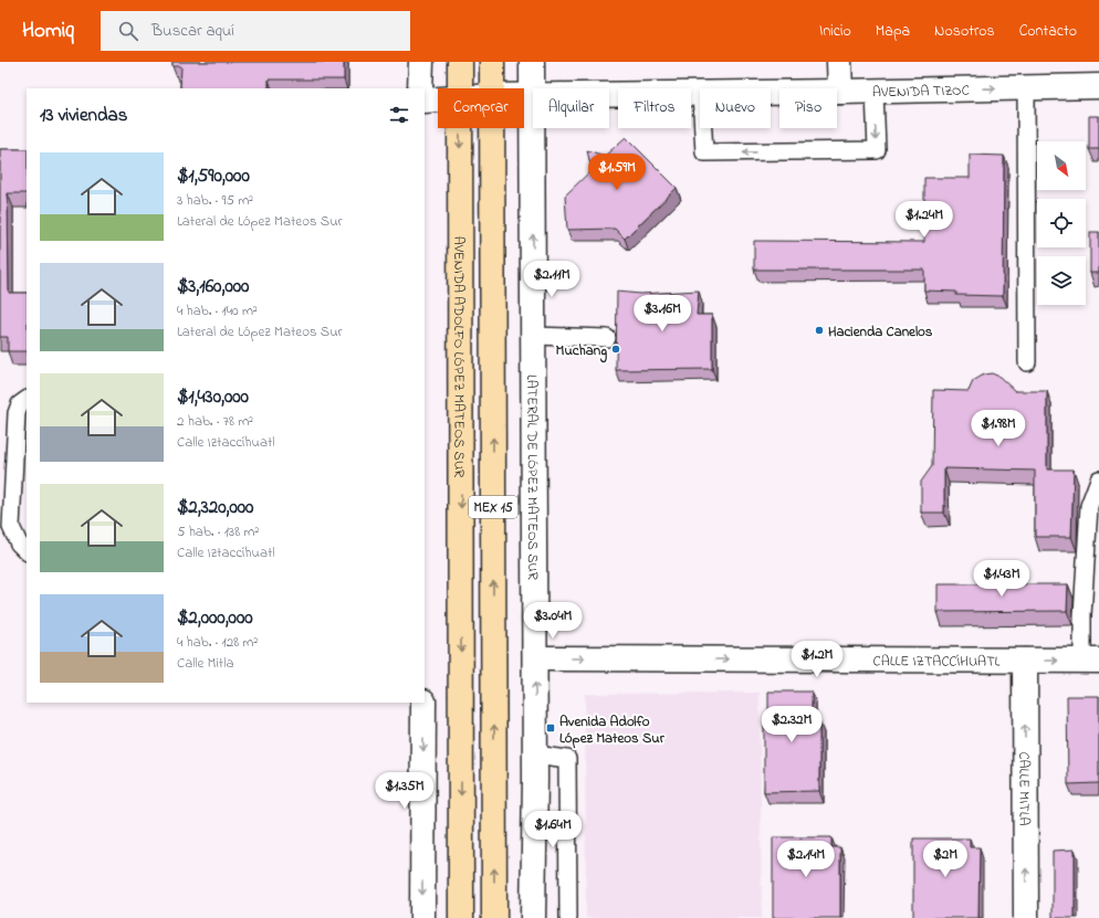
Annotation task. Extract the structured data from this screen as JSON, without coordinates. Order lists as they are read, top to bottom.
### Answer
{
  "streets": {
    "main road": [
      "AVENIDA TIZOC",
      "AVENIDA ADOLFO LÓPEZ MATEOS SUR",
      "LATERAL DE LÓPEZ MATEOS SUR",
      "MEX 15",
      "CALLE IZTACCÍHUATL",
      "CALLE MITLA"
    ]
  },
  "crossings": [
    ["LATERAL DE LÓPEZ MATEOS SUR", "CALLE IZTACCÍHUATL"],
    ["CALLE IZTACCÍHUATL", "CALLE MITLA"]
  ],
  "one_way": ["CALLE IZTACCÍHUATL", "CALLE MITLA"],
  "places": {
    "other": ["Hacienda Canelos", "Muchang"],
    "transit": ["Avenida Adolfo López Mateos Sur"]
  },
  "north": "bottom right",
  "page": {
    "header": "Homiq",
    "search": "Buscar aquí",
    "nav": [
      "Inicio",
      "Mapa",
      "Nosotros",
      "Contacto"
    ],
    "chip": [
      "Comprar",
      "Alquilar",
      "Filtros",
      "Nuevo",
      "Piso"
    ],
    "heading": "13 viviendas",
    "list": [
      {
        "name": "$1,590,000",
        "note": "3 hab. · 95 m² · Lateral de López Mateos Sur"
      },
      {
        "name": "$3,160,000",
        "note": "4 hab. · 140 m² · Lateral de López Mateos Sur"
      },
      {
        "name": "$1,430,000",
        "note": "2 hab. · 78 m² · Calle Iztaccíhuatl"
      },
      {
        "name": "$2,320,000",
        "note": "5 hab. · 138 m² · Calle Iztaccíhuatl"
      },
      {
        "name": "$2,000,000",
        "note": "4 hab. · 128 m² · Calle Mitla"
      }
    ],
    "price": [
      "$1.59M",
      "$1.24M",
      "$2.11M",
      "$3.16M",
      "$1.98M",
      "$1.43M",
      "$3.04M",
      "$1.2M",
      "$2.32M",
      "$1.35M",
      "$1.64M",
      "$2.14M",
      "$2M"
    ]
  }
}
